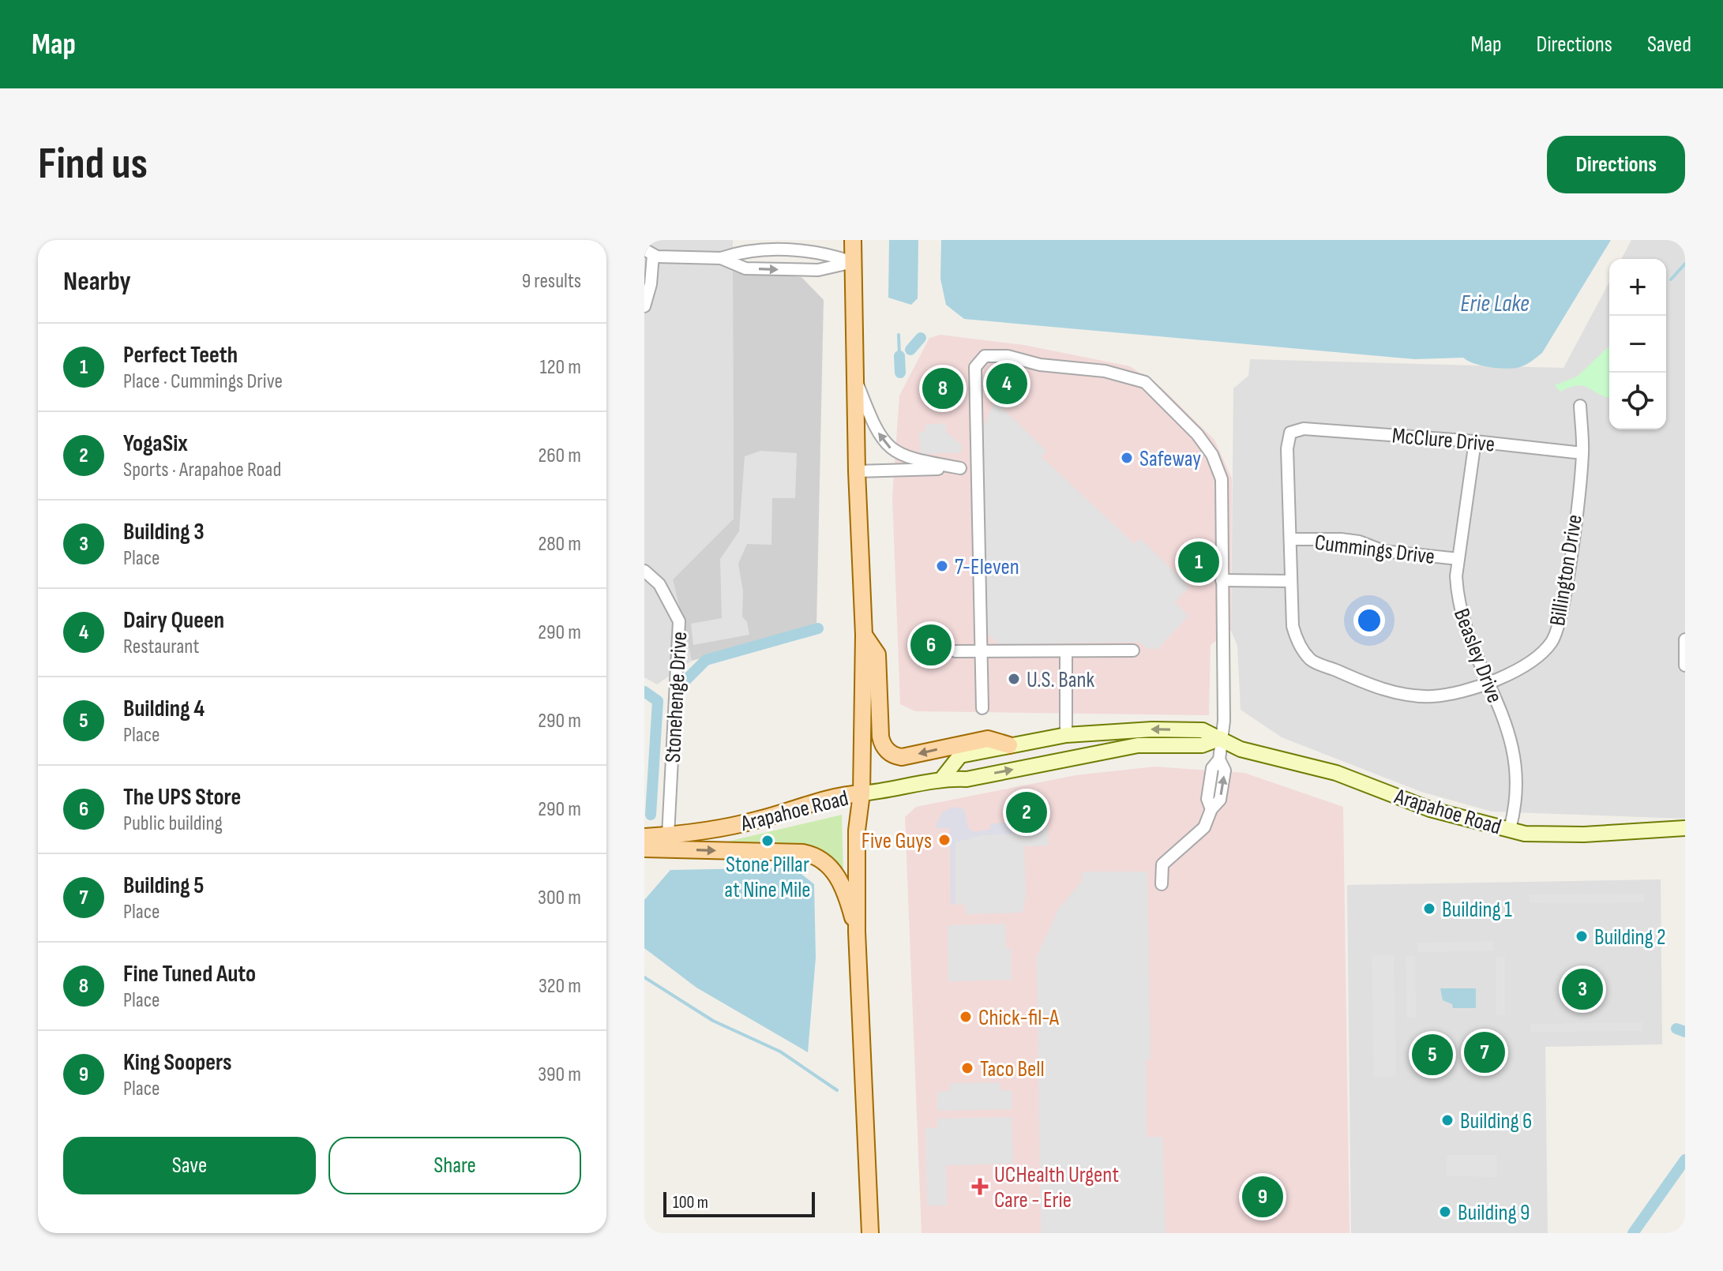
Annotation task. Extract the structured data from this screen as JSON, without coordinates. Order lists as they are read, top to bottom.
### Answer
{
  "streets": {
    "main road": ["Arapahoe Road"],
    "street": [
      "McClure Drive",
      "Cummings Drive",
      "Billington Drive",
      "Beasley Drive",
      "Stonehenge Drive"
    ]
  },
  "crossings": [
    ["McClure Drive", "Billington Drive"],
    ["McClure Drive", "Beasley Drive"],
    ["Cummings Drive", "Billington Drive"],
    ["Cummings Drive", "Beasley Drive"],
    ["Billington Drive", "Beasley Drive"],
    ["Beasley Drive", "Arapahoe Road"],
    ["Stonehenge Drive", "Arapahoe Road"]
  ],
  "water": ["Erie Lake"],
  "places": {
    "other": [
      "Safeway",
      "7-Eleven",
      "U.S. Bank",
      "Five Guys",
      "Stone Pillar at Nine Mile",
      "Building 1",
      "Building 2",
      "Chick-fil-A",
      "Taco Bell",
      "Building 6",
      "Building 9"
    ],
    "health": ["UCHealth Urgent Care - Erie"]
  },
  "scale_bar": "100 m",
  "page": {
    "header": "Map",
    "nav": ["Map", "Directions", "Saved"],
    "buttons": [
      "Directions",
      ["Save", "Share"]
    ],
    "title": "Find us",
    "heading": ["Nearby", "9 results"],
    "map_buttons": ["+", "−"],
    "list": [
      {
        "mark": "1",
        "name": "Perfect Teeth",
        "note": "Place · Cummings Drive",
        "value": "120 m"
      },
      {
        "mark": "2",
        "name": "YogaSix",
        "note": "Sports · Arapahoe Road",
        "value": "260 m"
      },
      {
        "mark": "3",
        "name": "Building 3",
        "note": "Place",
        "value": "280 m"
      },
      {
        "mark": "4",
        "name": "Dairy Queen",
        "note": "Restaurant",
        "value": "290 m"
      },
      {
        "mark": "5",
        "name": "Building 4",
        "note": "Place",
        "value": "290 m"
      },
      {
        "mark": "6",
        "name": "The UPS Store",
        "note": "Public building",
        "value": "290 m"
      },
      {
        "mark": "7",
        "name": "Building 5",
        "note": "Place",
        "value": "300 m"
      },
      {
        "mark": "8",
        "name": "Fine Tuned Auto",
        "note": "Place",
        "value": "320 m"
      },
      {
        "mark": "9",
        "name": "King Soopers",
        "note": "Place",
        "value": "390 m"
      }
    ],
    "pins": [
      "4",
      "8",
      "1",
      "6",
      "2",
      "3",
      "7",
      "5",
      "9"
    ],
    "scale": "100 m"
  }
}
